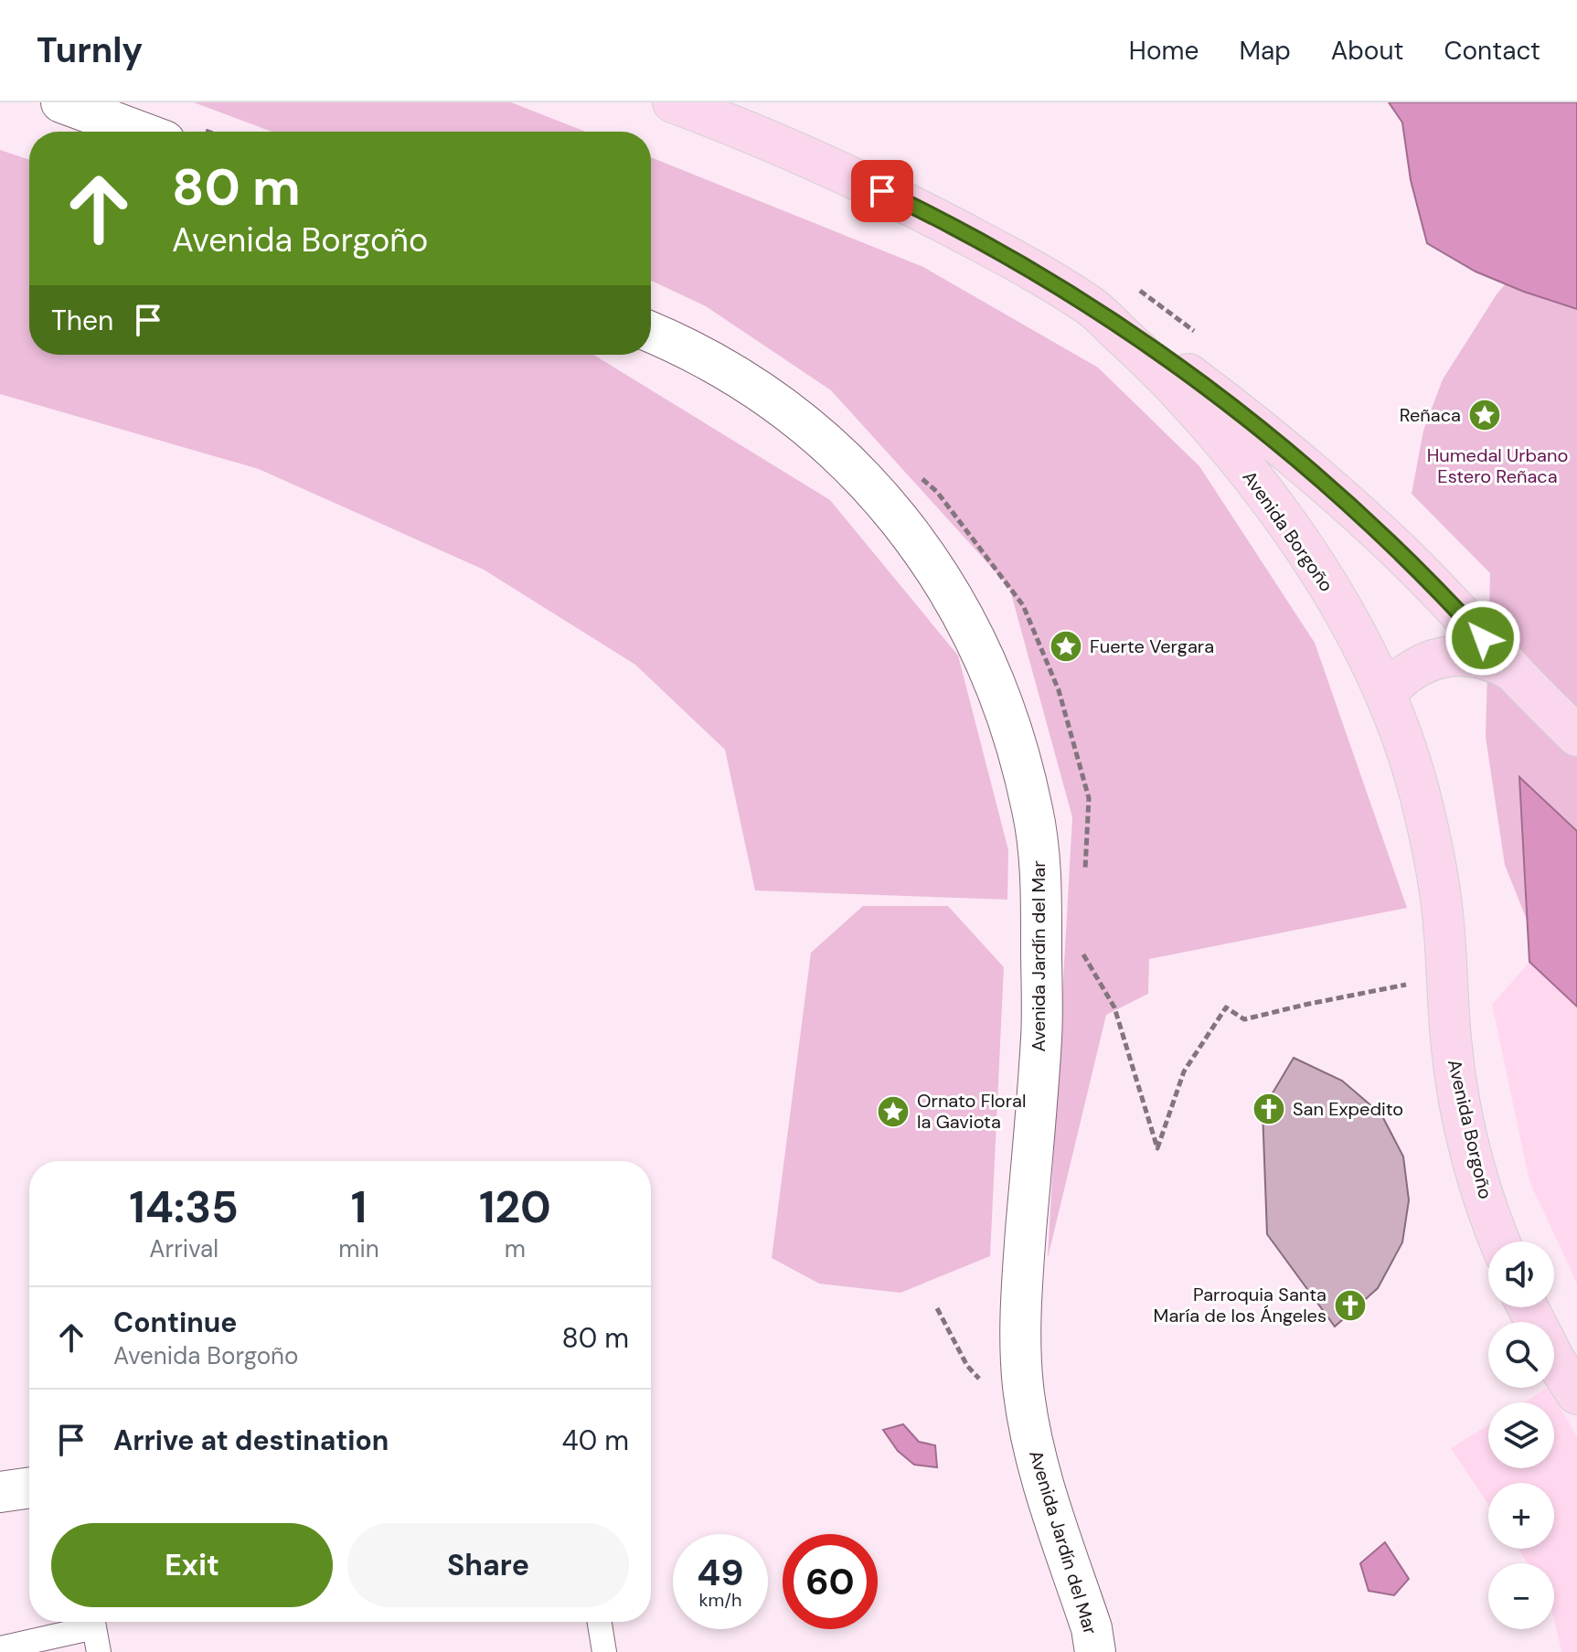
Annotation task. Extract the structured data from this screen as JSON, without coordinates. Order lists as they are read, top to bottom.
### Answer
{
  "streets": {
    "main road": ["Avenida Borgoño"],
    "street": ["Avenida Jardín del Mar"]
  },
  "parks": ["Humedal Urbano Estero Reñaca"],
  "places": {
    "place": ["Reñaca", "Fuerte Vergara", "Ornato Floral la Gaviota"],
    "church": ["San Expedito", "Parroquia Santa María de los Ángeles"]
  },
  "page": {
    "header": "Turnly",
    "nav": [
      "Home",
      "Map",
      "About",
      "Contact"
    ],
    "turn": ["80 m", "Avenida Borgoño"],
    "then": "Then",
    "eta": [
      "14:35",
      "Arrival",
      "1",
      "min",
      "120",
      "m"
    ],
    "map_buttons": ["+", "−"],
    "list": [
      {
        "name": "Continue",
        "note": "Avenida Borgoño",
        "value": "80 m"
      },
      {
        "name": "Arrive at destination",
        "value": "40 m"
      }
    ],
    "buttons": ["Exit", "Share"],
    "speed": "49 km/h",
    "limit": "60"
  }
}
